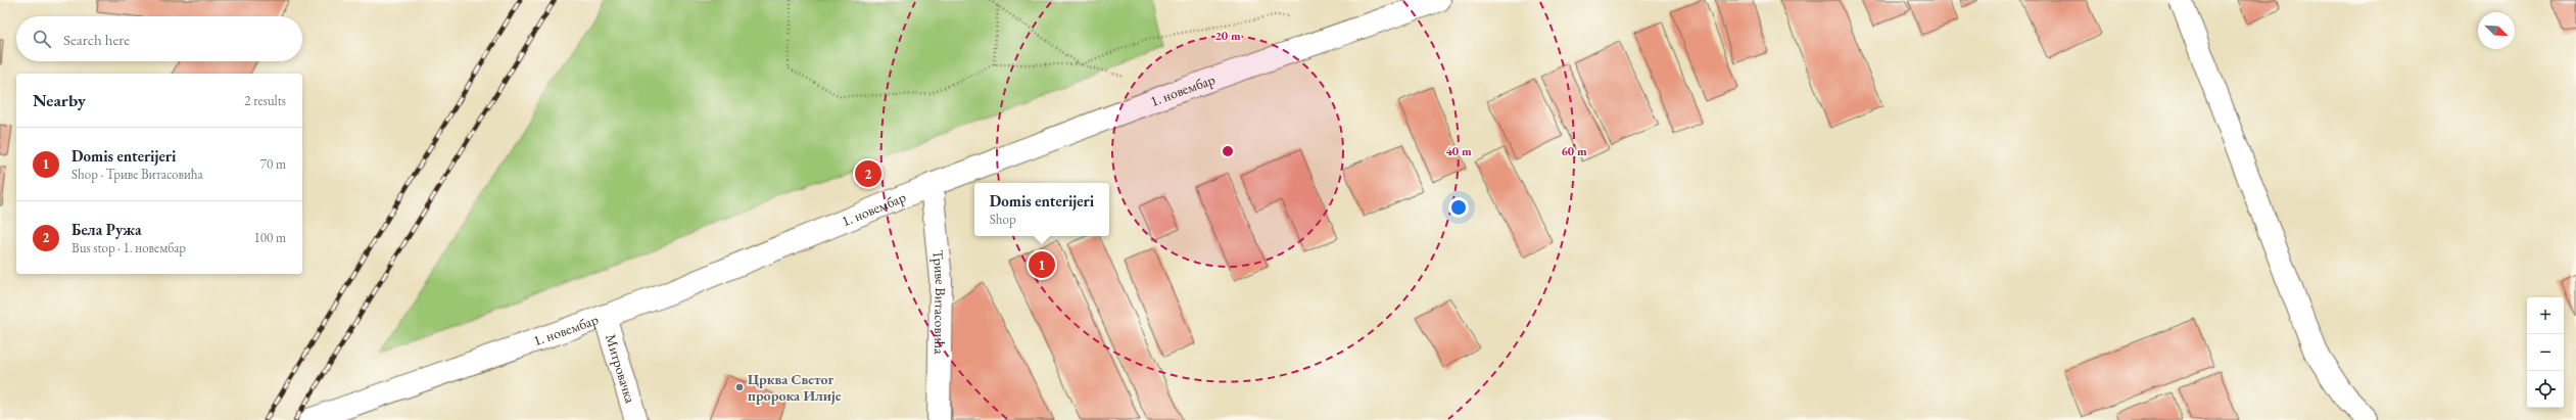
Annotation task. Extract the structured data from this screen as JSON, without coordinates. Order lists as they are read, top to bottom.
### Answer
{
  "streets": {
    "main road": ["1. новембар", "Триве Витасовића", "Митровачка"]
  },
  "crossings": [
    ["1. новембар", "Триве Витасовића"],
    ["1. новембар", "Митровачка"]
  ],
  "places": ["Црква Светог пророка Илије"],
  "north": "bottom right",
  "page": {
    "search": "Search here",
    "heading": ["Nearby", "2 results"],
    "list": [
      {
        "mark": "1",
        "name": "Domis enterijeri",
        "note": "Shop · Триве Витасовића",
        "value": "70 m"
      },
      {
        "mark": "2",
        "name": "Бела Ружа",
        "note": "Bus stop · 1. новембар",
        "value": "100 m"
      }
    ],
    "pins": ["2", "1"],
    "popup": ["Domis enterijeri", "Shop"],
    "map_buttons": ["+", "−"]
  },
  "rings": ["20 m", "40 m", "60 m"]
}
